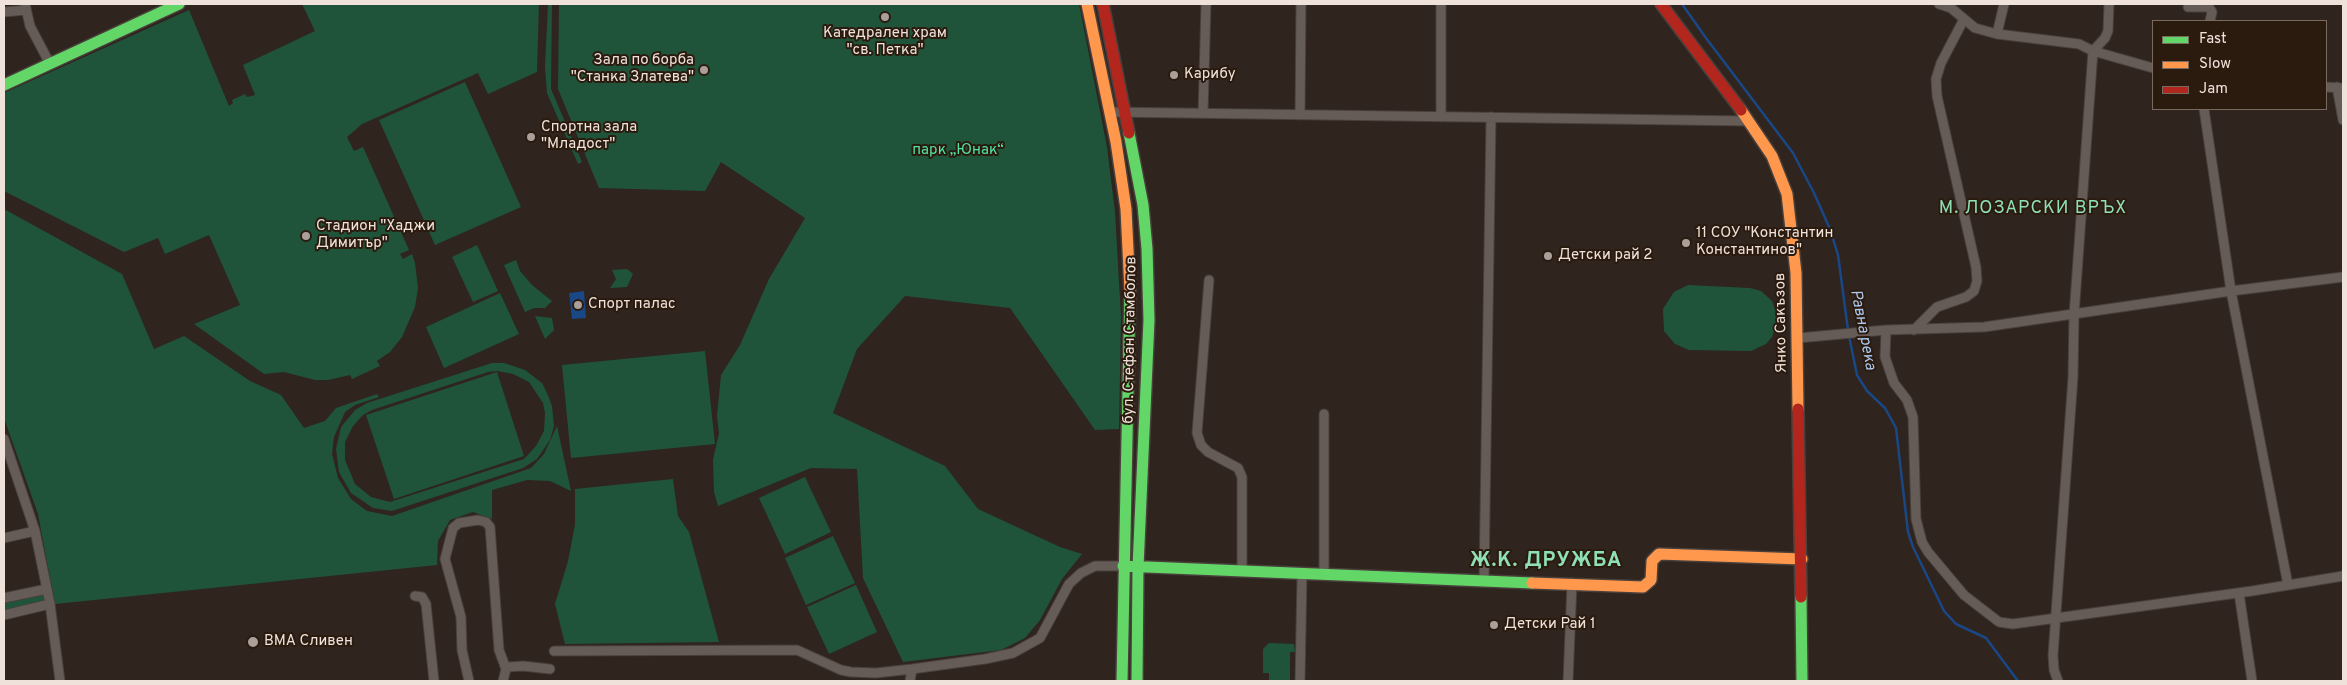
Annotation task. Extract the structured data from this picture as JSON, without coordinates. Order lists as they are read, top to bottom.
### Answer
{
  "streets": {
    "main road": ["Янко Сакъзов", "бул. Стефан Стамболов"]
  },
  "districts": ["М. ЛОЗАРСКИ ВРЪХ", "Ж.К. ДРУЖБА"],
  "water": ["Равна река"],
  "parks": ["парк „Юнак“"],
  "places": [
    "Катедрален храм \"св. Петка\"",
    "Зала по борба \"Станка Златева\"",
    "Карибу",
    "Спортна зала \"Младост\"",
    "Стадион \"Хаджи Димитър\"",
    "11 СОУ \"Константин Константинов\"",
    "Детски рай 2",
    "Спорт палас",
    "Детски Рай 1",
    "ВМА Сливен"
  ],
  "legend": ["Fast", "Slow", "Jam"]
}
